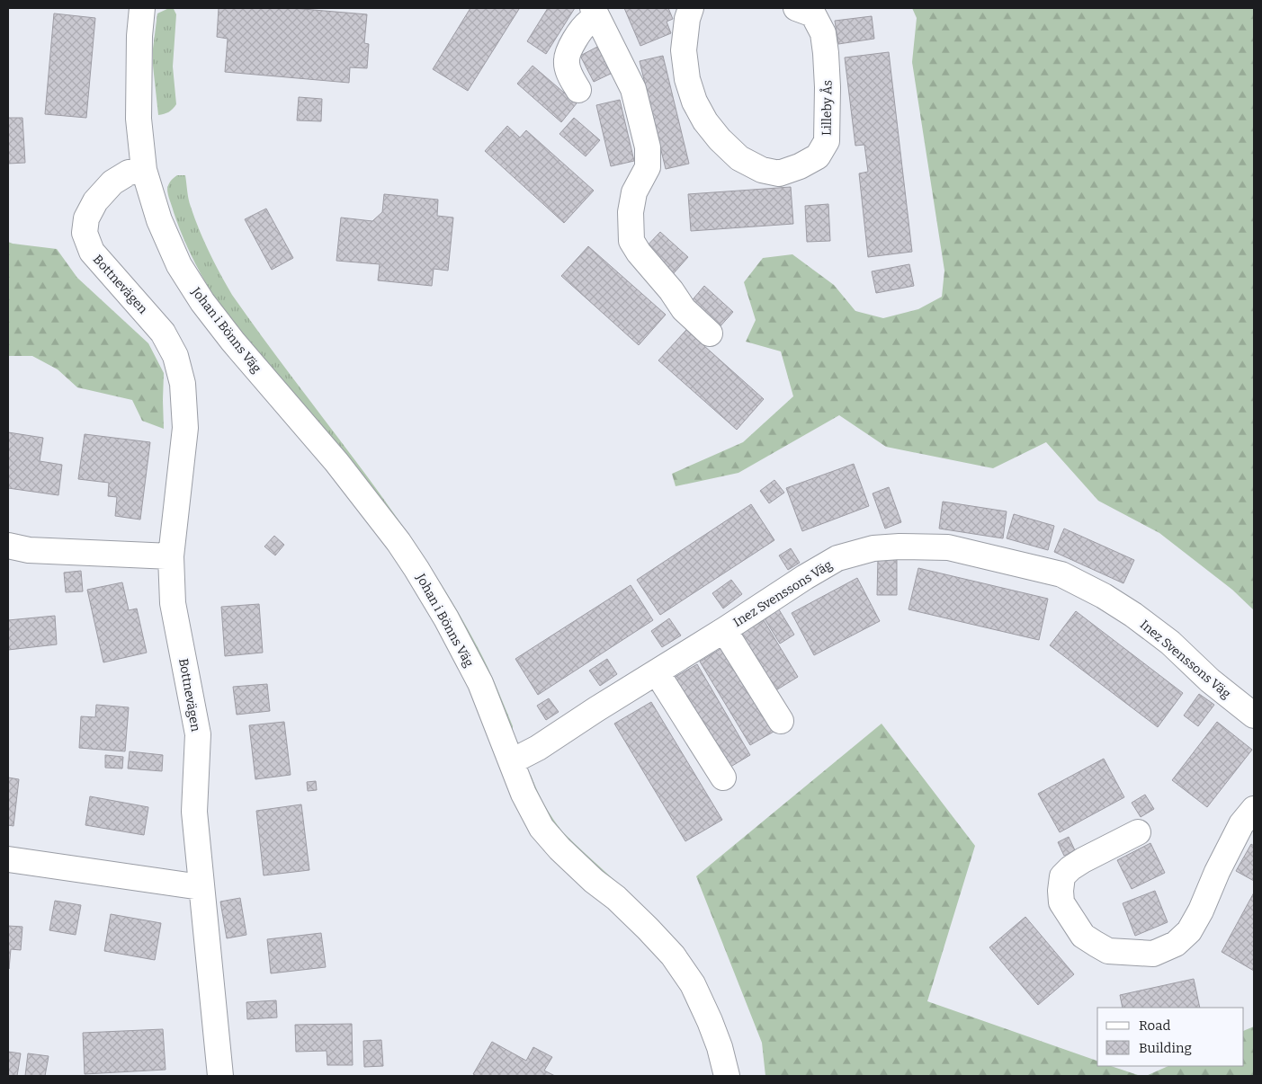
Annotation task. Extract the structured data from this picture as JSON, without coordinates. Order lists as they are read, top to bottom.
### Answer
{
  "streets": {
    "street": [
      "Lilleby Ås",
      "Bottnevägen",
      "Johan i Bönns Väg",
      "Inez Svenssons Väg"
    ]
  },
  "crossings": [
    ["Bottnevägen", "Johan i Bönns Väg"],
    ["Johan i Bönns Väg", "Inez Svenssons Väg"]
  ],
  "legend": ["Road", "Building"]
}
